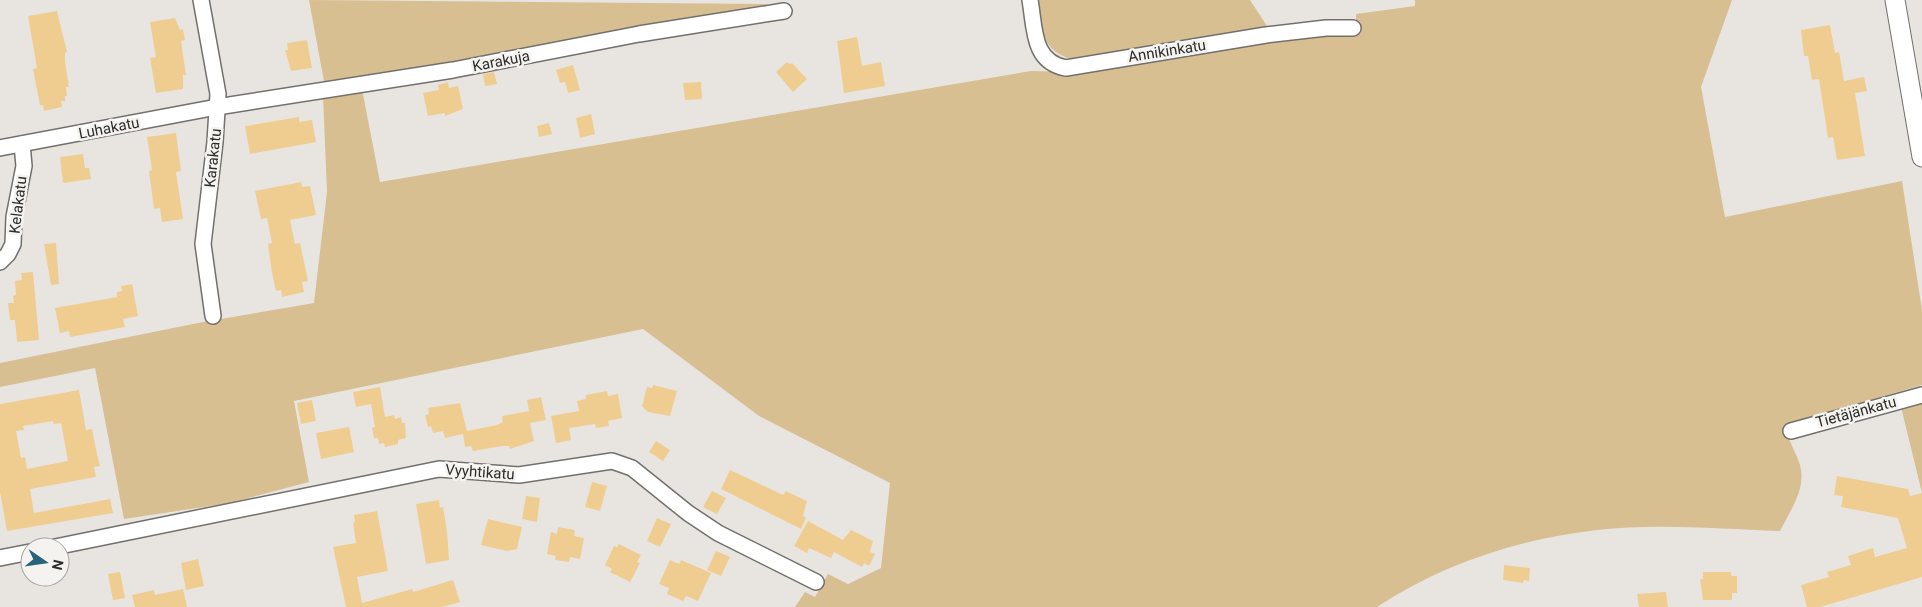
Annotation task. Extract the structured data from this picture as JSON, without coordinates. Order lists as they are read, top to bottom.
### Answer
{
  "streets": {
    "street": [
      "Annikinkatu",
      "Karakuja",
      "Luhakatu",
      "Karakatu",
      "Kelakatu",
      "Tietäjänkatu",
      "Vyyhtikatu"
    ]
  },
  "crossings": [
    ["Karakuja", "Luhakatu"],
    ["Karakuja", "Karakatu"],
    ["Luhakatu", "Karakatu"],
    ["Luhakatu", "Kelakatu"]
  ],
  "north": "right"
}
